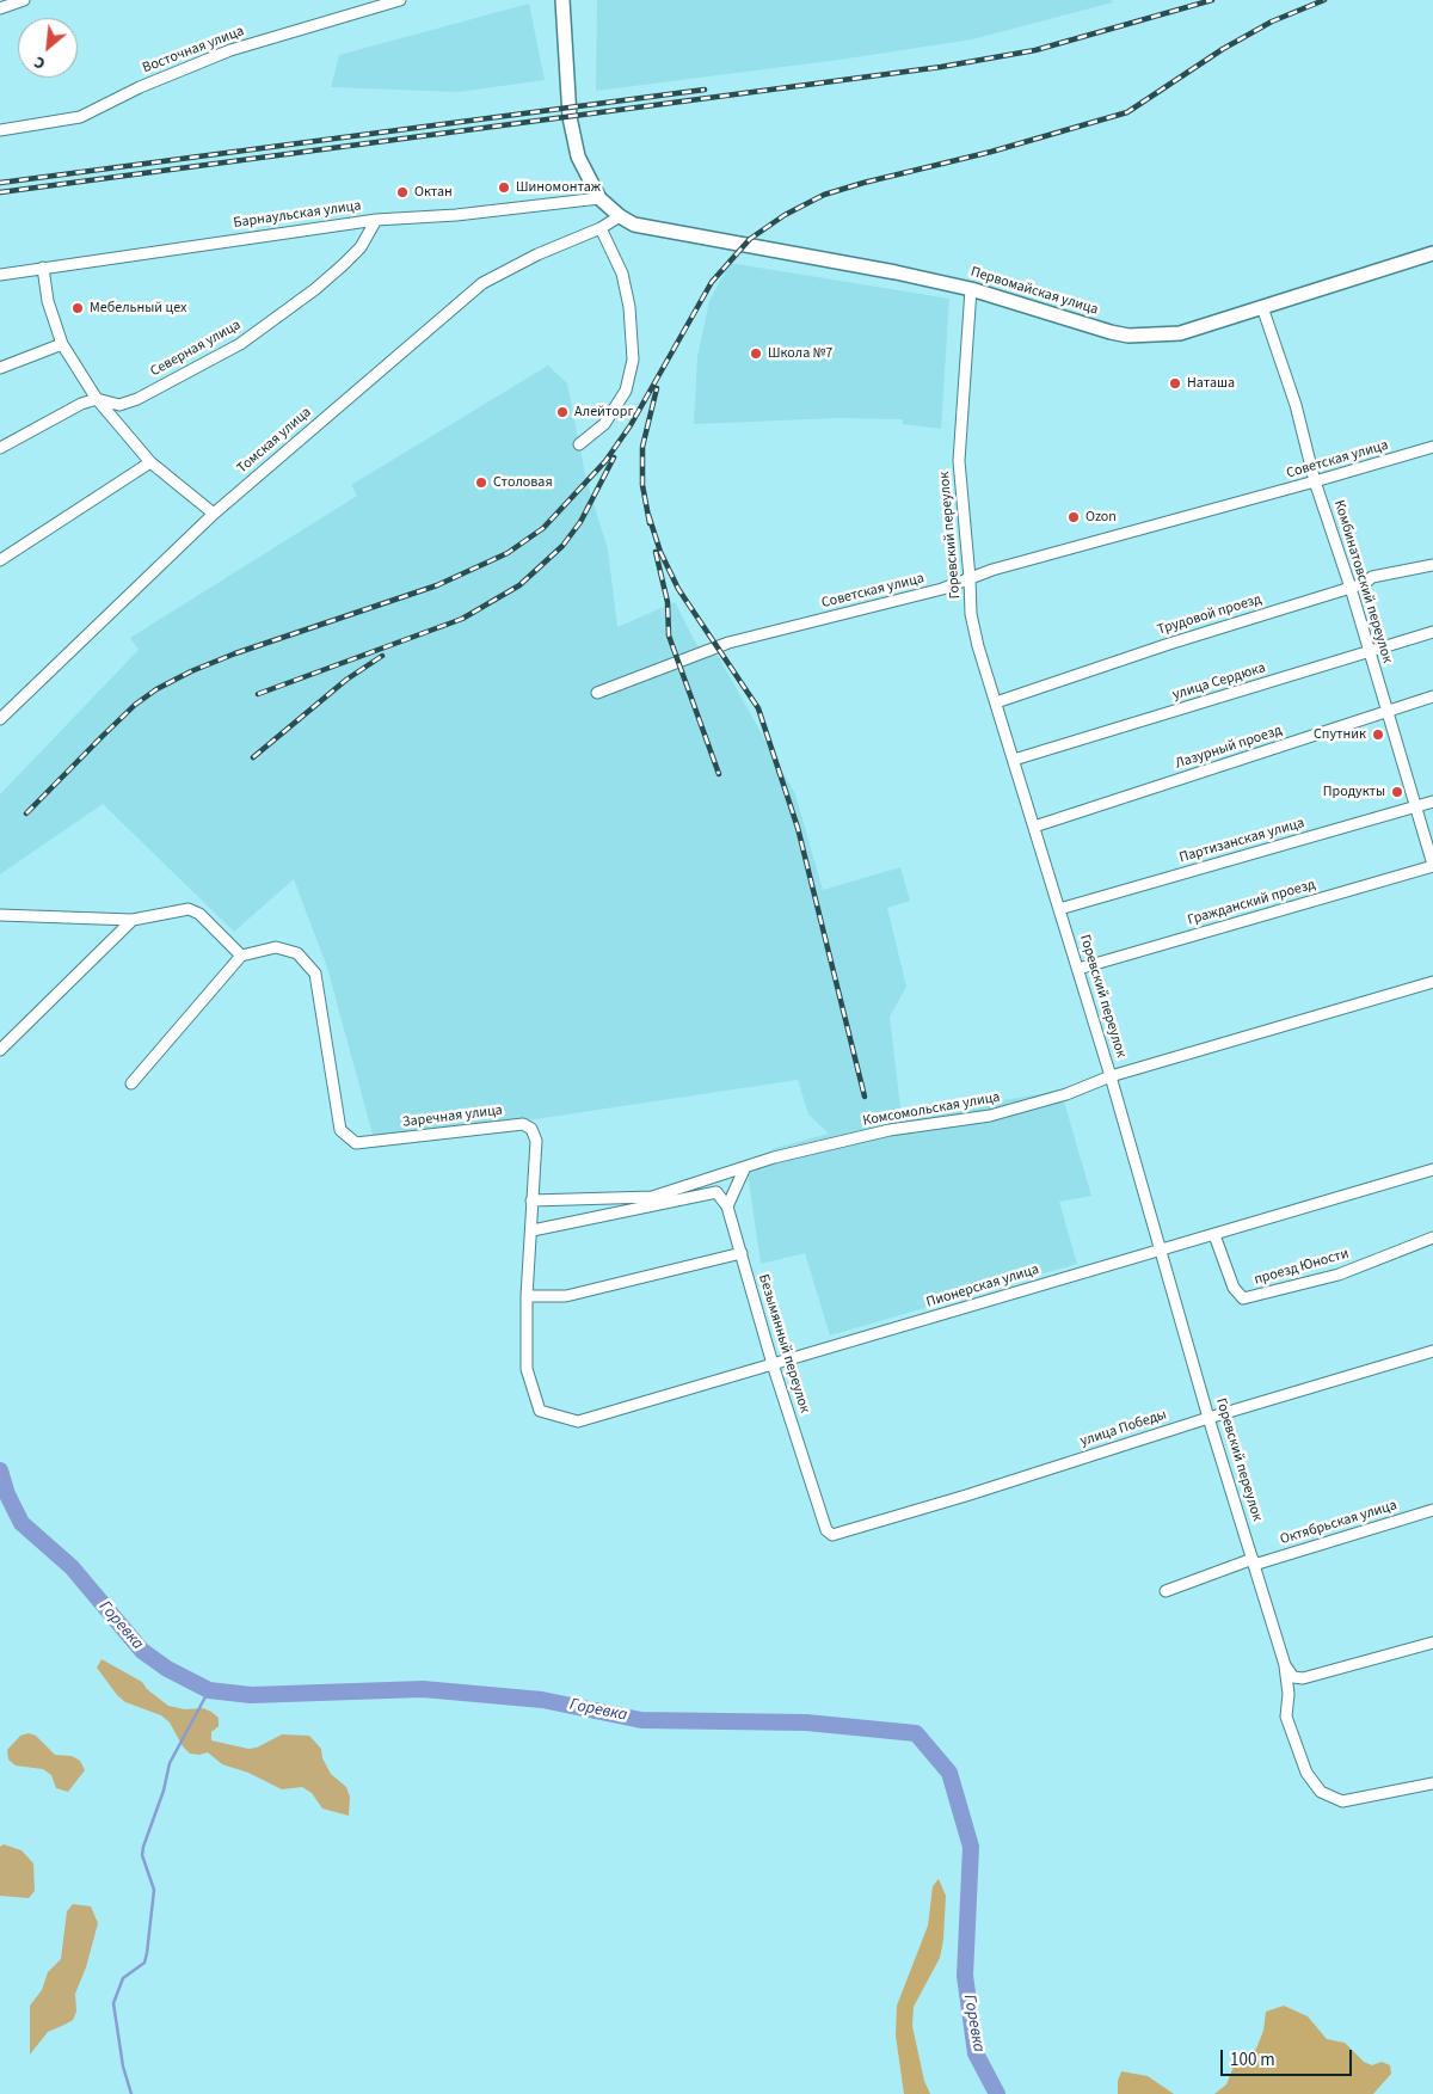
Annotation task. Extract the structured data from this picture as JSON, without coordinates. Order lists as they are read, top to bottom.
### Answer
{
  "streets": {
    "main road": ["Первомайская улица"],
    "street": [
      "Восточная улица",
      "Барнаульская улица",
      "Северная улица",
      "Томская улица",
      "Советская улица",
      "Горевский переулок",
      "Комбинатовский переулок",
      "Трудовой проезд",
      "улица Сердюка",
      "Лазурный проезд",
      "Партизанская улица",
      "Гражданский проезд",
      "Комсомольская улица",
      "Заречная улица",
      "проезд Юности",
      "Пионерская улица",
      "Безымянный переулок",
      "улица Победы",
      "Октябрьская улица"
    ]
  },
  "crossings": [
    ["Барнаульская улица", "Первомайская улица"],
    ["Барнаульская улица", "Северная улица"],
    ["Первомайская улица", "Горевский переулок"],
    ["Первомайская улица", "Комбинатовский переулок"],
    ["Советская улица", "Горевский переулок"],
    ["Советская улица", "Комбинатовский переулок"],
    ["Горевский переулок", "Трудовой проезд"],
    ["Горевский переулок", "улица Сердюка"],
    ["Горевский переулок", "Лазурный проезд"],
    ["Горевский переулок", "Партизанская улица"],
    ["Горевский переулок", "Гражданский проезд"],
    ["Горевский переулок", "Комсомольская улица"],
    ["Горевский переулок", "Пионерская улица"],
    ["Горевский переулок", "улица Победы"],
    ["Горевский переулок", "Октябрьская улица"],
    ["Комбинатовский переулок", "Трудовой проезд"],
    ["Комбинатовский переулок", "улица Сердюка"],
    ["Комбинатовский переулок", "Лазурный проезд"],
    ["Комбинатовский переулок", "Партизанская улица"],
    ["Комбинатовский переулок", "Гражданский проезд"],
    ["Комсомольская улица", "Заречная улица"],
    ["Заречная улица", "Пионерская улица"],
    ["проезд Юности", "Пионерская улица"],
    ["Пионерская улица", "Безымянный переулок"],
    ["Безымянный переулок", "улица Победы"]
  ],
  "water": ["Горевка"],
  "places": [
    "Шиномонтаж",
    "Октан",
    "Мебельный цех",
    "Школа №7",
    "Наташа",
    "Алейторг",
    "Столовая",
    "Ozon",
    "Спутник",
    "Продукты"
  ],
  "scale_bar": "100 m",
  "north": "bottom left"
}
